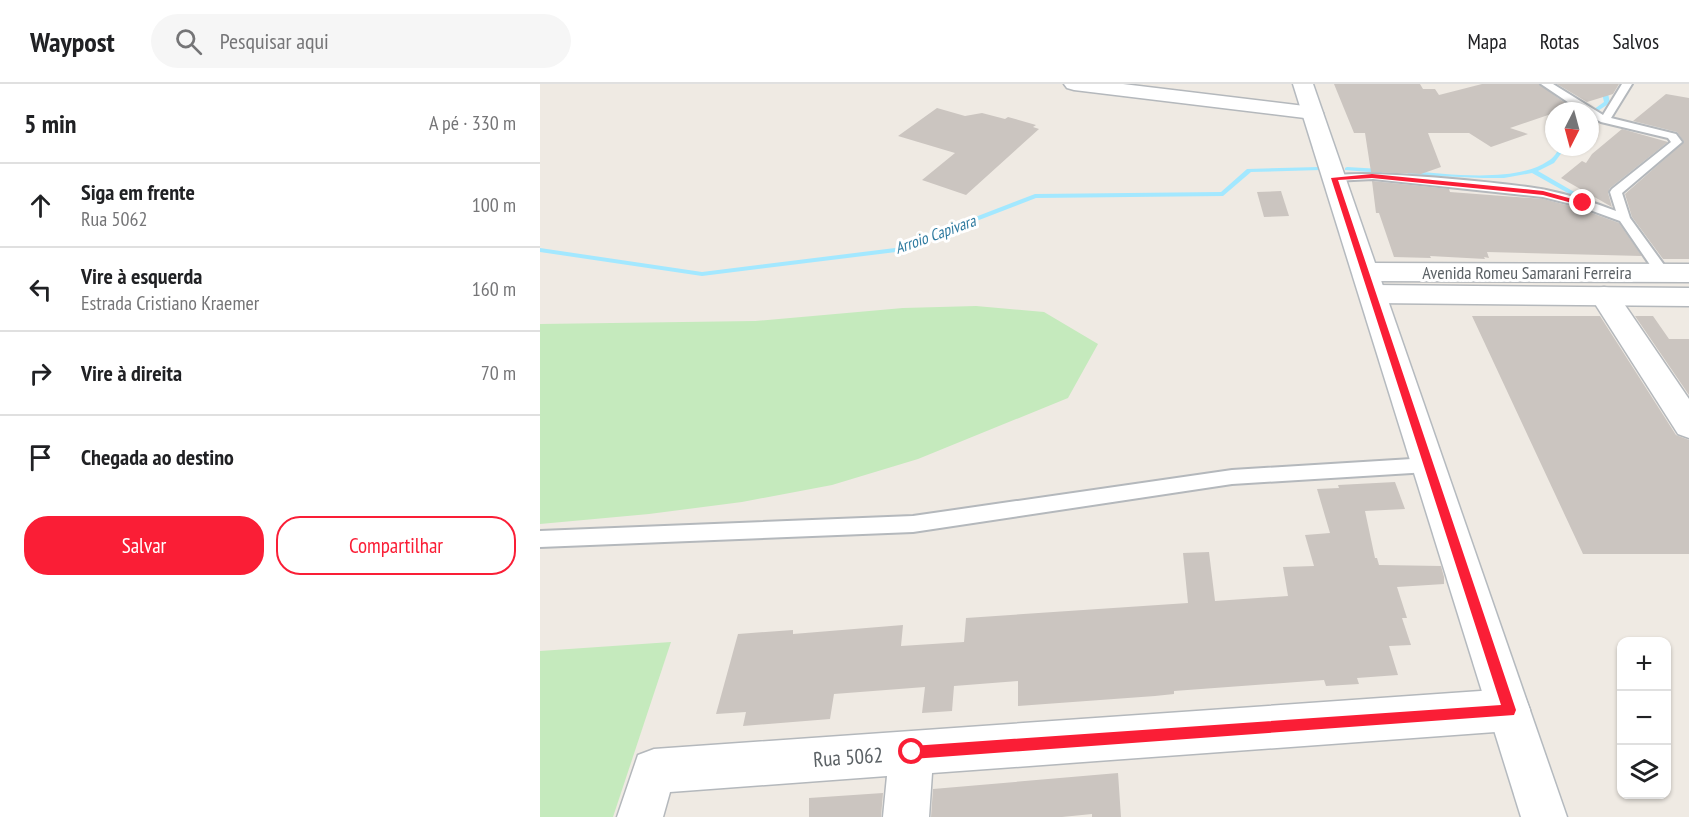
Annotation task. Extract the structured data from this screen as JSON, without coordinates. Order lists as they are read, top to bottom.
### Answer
{
  "streets": {
    "street": ["Avenida Romeu Samarani Ferreira", "Rua 5062"]
  },
  "water": ["Arroio Capivara"],
  "north": "bottom",
  "page": {
    "header": "Waypost",
    "search": "Pesquisar aqui",
    "nav": ["Mapa", "Rotas", "Salvos"],
    "heading": ["5 min", "A pé · 330 m"],
    "list": [
      ["Siga em frente", "Rua 5062", "100 m"],
      ["Vire à esquerda", "Estrada Cristiano Kraemer", "160 m"],
      ["Vire à direita", "70 m"],
      "Chegada ao destino"
    ],
    "buttons": ["Salvar", "Compartilhar"],
    "map_buttons": ["+", "−"]
  }
}
